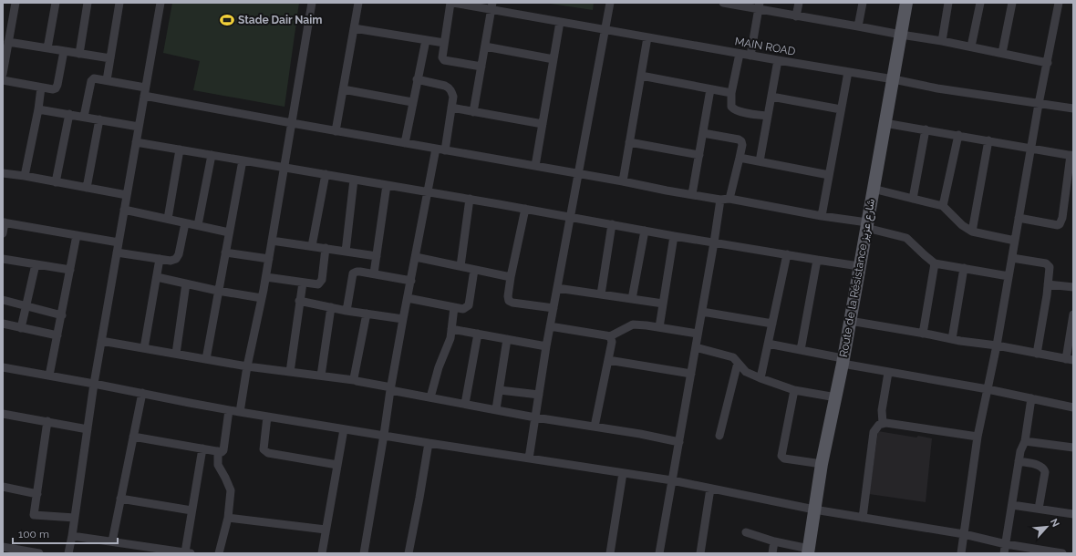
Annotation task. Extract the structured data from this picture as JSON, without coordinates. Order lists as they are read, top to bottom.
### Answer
{
  "streets": {
    "main road": ["Route de la Résistance شارع عزيز"],
    "street": ["MAIN ROAD"]
  },
  "crossings": [
    ["MAIN ROAD", "Route de la Résistance شارع عزيز"]
  ],
  "places": {
    "sports": ["Stade Dair Naim"]
  },
  "scale_bar": "100 m",
  "north": "top right"
}
